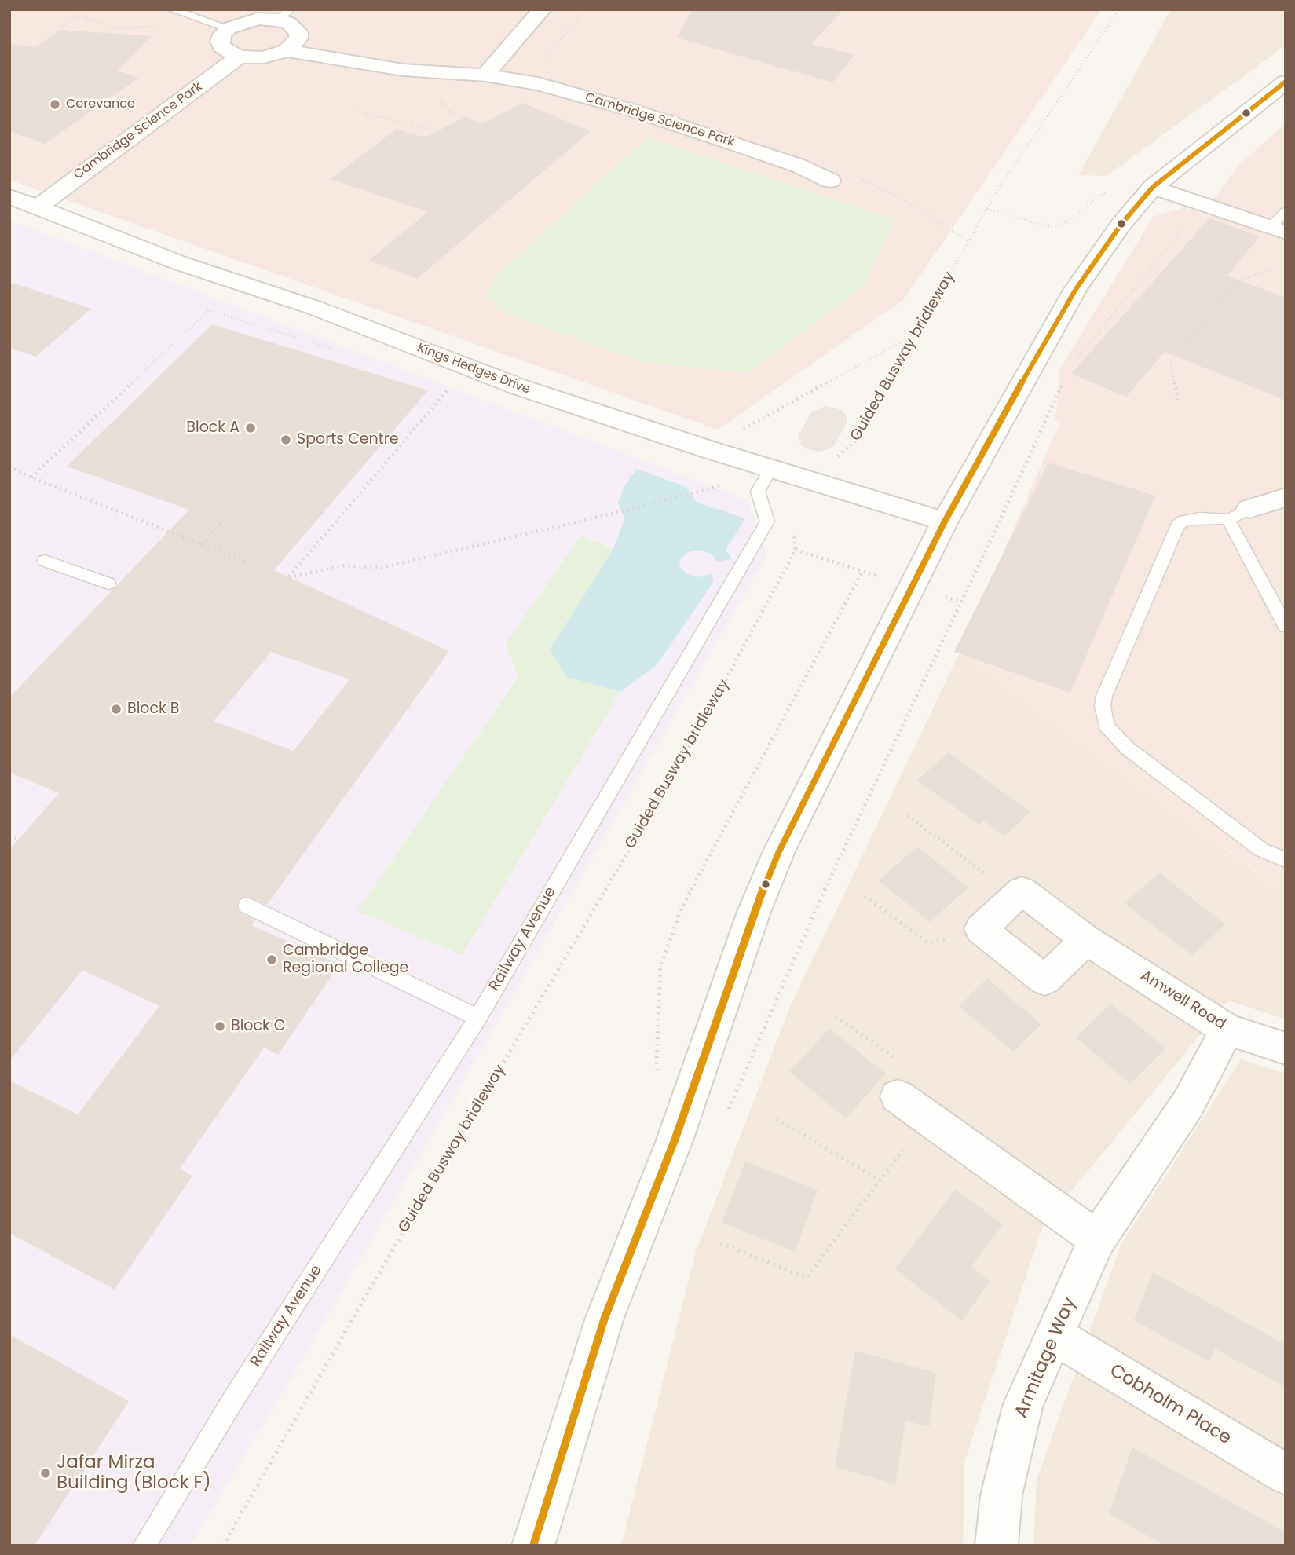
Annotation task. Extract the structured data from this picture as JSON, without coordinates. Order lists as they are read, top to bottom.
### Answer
{
  "streets": {
    "street": [
      "Cambridge Science Park",
      "Kings Hedges Drive",
      "Amwell Road",
      "Armitage Way",
      "Cobholm Place"
    ],
    "lane": ["Railway Avenue"],
    "path": ["Guided Busway bridleway"]
  },
  "crossings": [
    ["Cambridge Science Park", "Kings Hedges Drive"],
    ["Guided Busway bridleway", "Kings Hedges Drive"],
    ["Guided Busway bridleway", "Railway Avenue"],
    ["Amwell Road", "Armitage Way"],
    ["Armitage Way", "Cobholm Place"]
  ],
  "places": [
    "Cerevance",
    "Block A",
    "Sports Centre",
    "Block B",
    "Cambridge Regional College",
    "Block C",
    "Jafar Mirza Building (Block F)"
  ]
}
